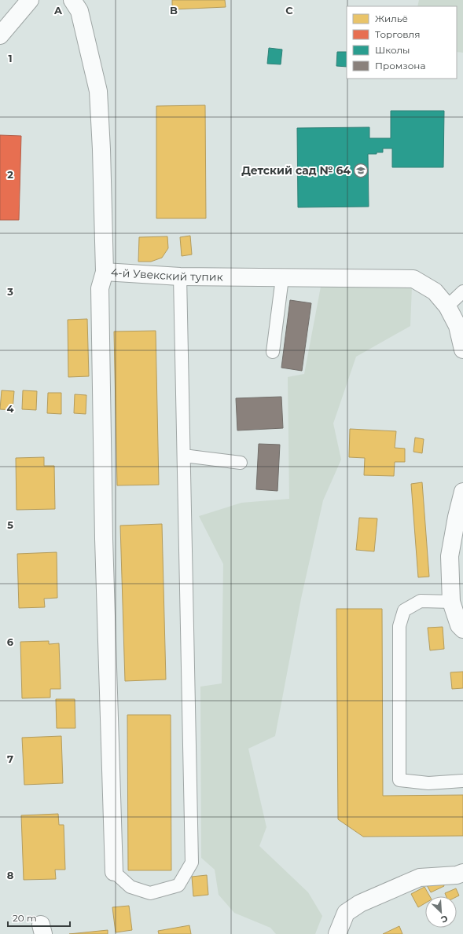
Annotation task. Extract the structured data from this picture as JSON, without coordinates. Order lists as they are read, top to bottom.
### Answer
{
  "streets": {
    "street": ["4-й Увекский тупик"]
  },
  "places": {
    "school or university": ["Детский сад № 64"]
  },
  "legend": [
    "Жильё",
    "Торговля",
    "Школы",
    "Промзона"
  ],
  "scale_bar": "20 m",
  "north": "bottom right",
  "grid": {
    "columns": ["A", "B", "C"],
    "rows": [
      "1",
      "2",
      "3",
      "4",
      "5",
      "6",
      "7",
      "8"
    ]
  }
}
